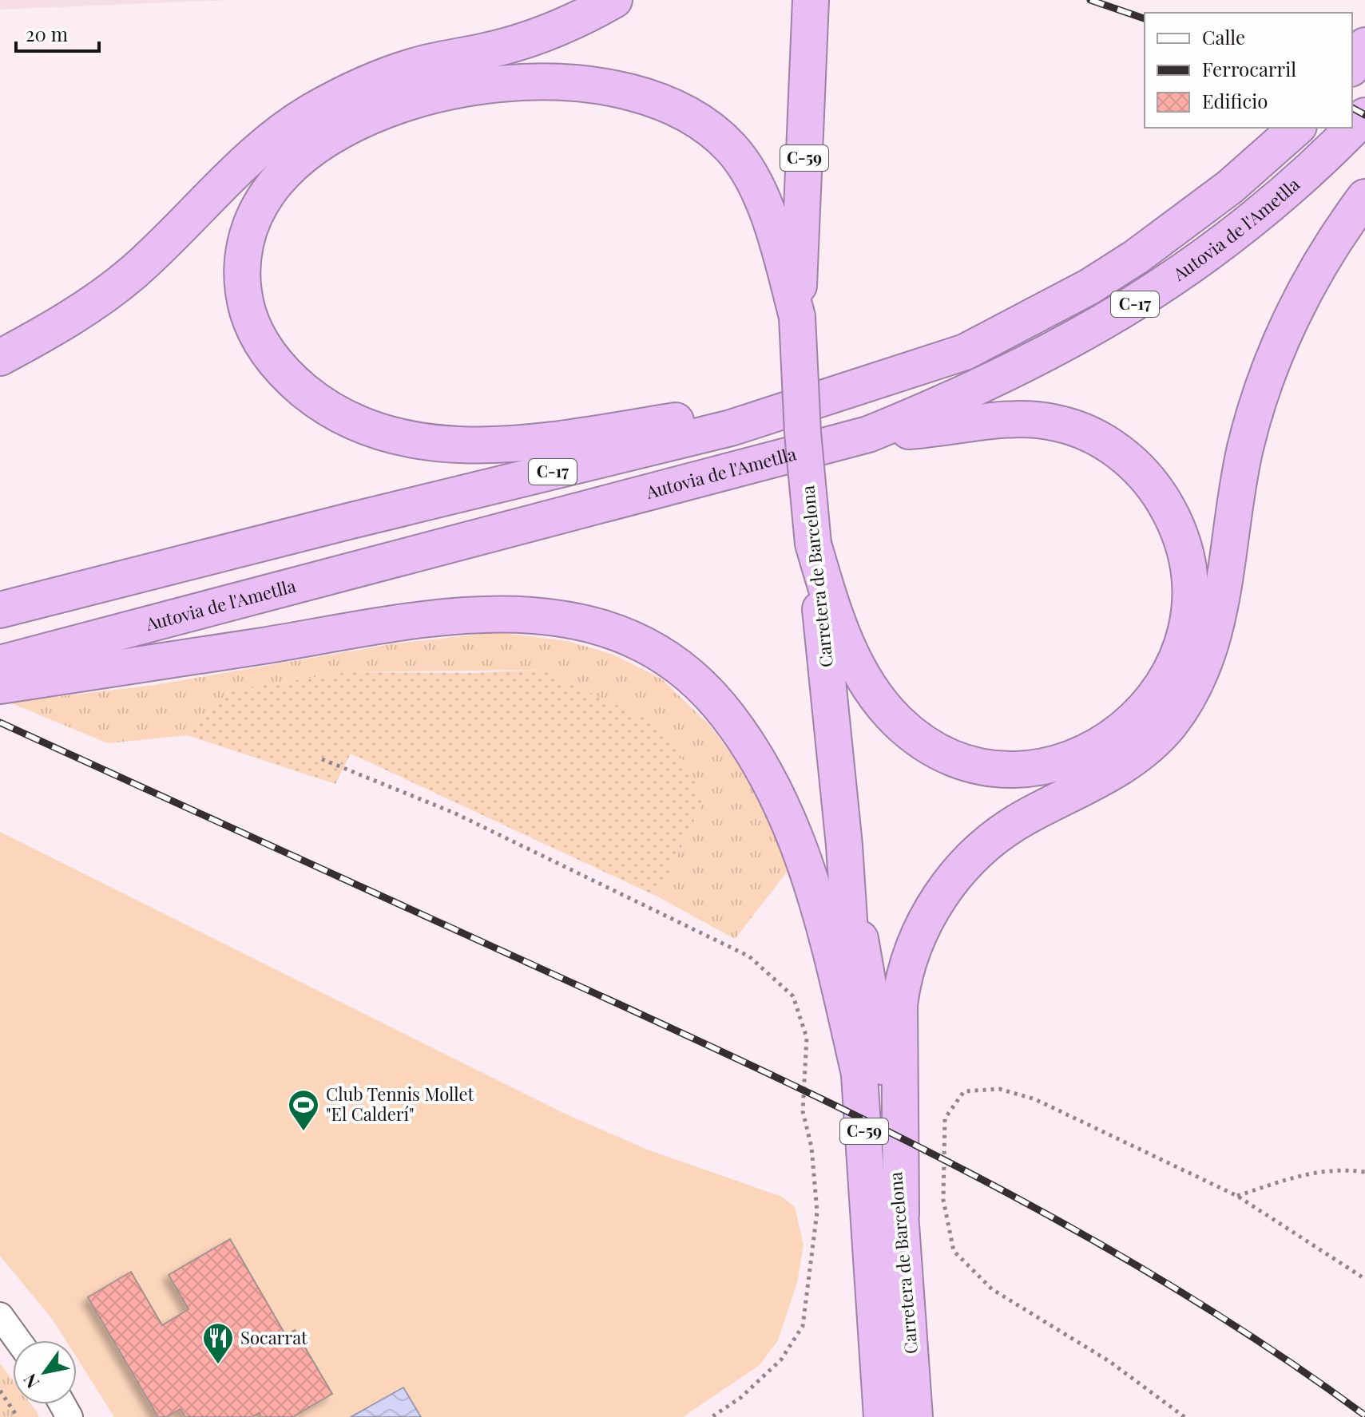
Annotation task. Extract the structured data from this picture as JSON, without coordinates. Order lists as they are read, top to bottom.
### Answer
{
  "streets": {
    "highway": [
      "C-59",
      "Autovia de l'Ametlla",
      "C-17",
      "Carretera de Barcelona"
    ]
  },
  "places": {
    "sports": ["Club Tennis Mollet \"El Calderí\""],
    "restaurant": ["Socarrat"]
  },
  "legend": ["Calle", "Ferrocarril", "Edificio"],
  "scale_bar": "20 m",
  "north": "bottom left"
}
